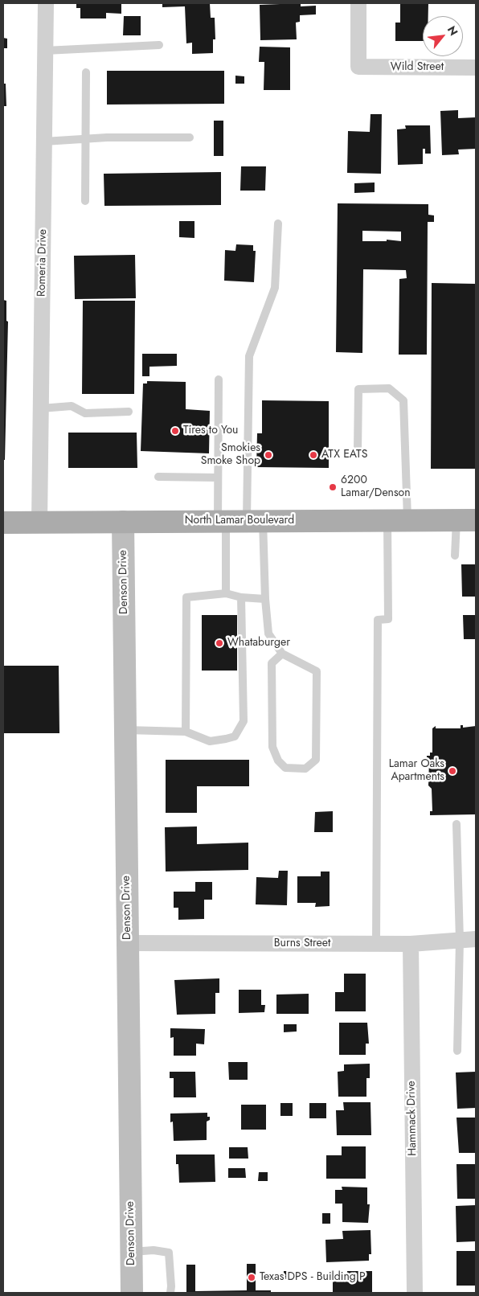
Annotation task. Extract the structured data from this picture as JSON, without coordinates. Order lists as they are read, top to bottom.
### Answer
{
  "streets": {
    "main road": ["North Lamar Boulevard"],
    "street": [
      "Wild Street",
      "Romeria Drive",
      "Denson Drive",
      "Burns Street",
      "Hammack Drive"
    ]
  },
  "crossings": [
    ["Romeria Drive", "North Lamar Boulevard"],
    ["North Lamar Boulevard", "Denson Drive"],
    ["Denson Drive", "Burns Street"],
    ["Burns Street", "Hammack Drive"]
  ],
  "places": [
    "Tires to You",
    "Smokies Smoke Shop",
    "ATX EATS",
    "6200 Lamar/Denson",
    "Whataburger",
    "Lamar Oaks Apartments",
    "Texas DPS - Building P"
  ],
  "north": "top right"
}
